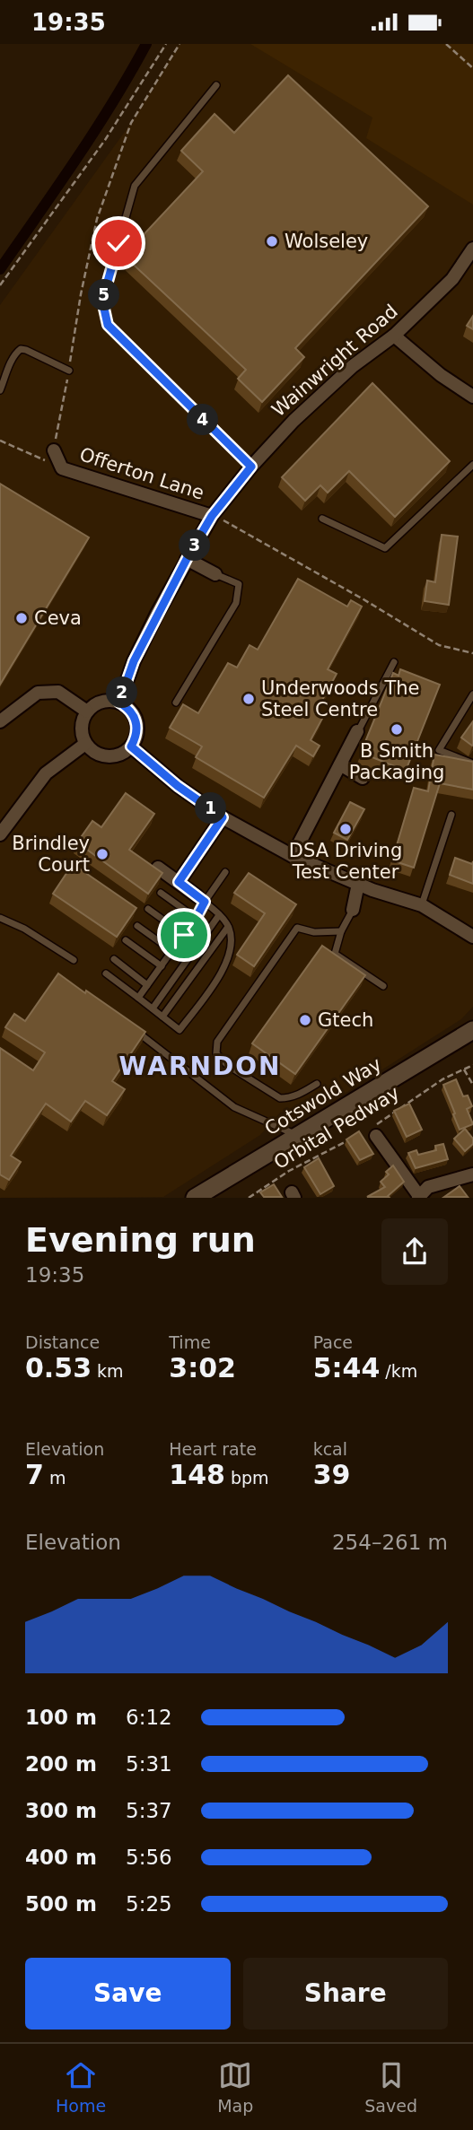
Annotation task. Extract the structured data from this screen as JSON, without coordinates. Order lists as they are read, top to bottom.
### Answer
{
  "streets": {
    "main road": ["Cotswold Way"],
    "street": ["Wainwright Road", "Offerton Lane"],
    "path": ["Orbital Pedway"]
  },
  "crossings": [
    ["Wainwright Road", "Offerton Lane"]
  ],
  "districts": ["WARNDON"],
  "places": [
    "Wolseley",
    "Ceva",
    "Underwoods The Steel Centre",
    "B Smith Packaging",
    "DSA Driving Test Center",
    "Brindley Court",
    "Gtech"
  ],
  "page": {
    "status": "19:35",
    "pins": [
      "5",
      "4",
      "3",
      "2",
      "1"
    ],
    "heading": ["Evening run", "19:35"],
    "stats": [
      ["Distance", "0.53 km"],
      ["Time", "3:02"],
      ["Pace", "5:44 /km"],
      ["Elevation", "7 m"],
      ["Heart rate", "148 bpm"],
      ["kcal", "39"]
    ],
    "chart": ["Elevation", "254–261 m"],
    "list": [
      {
        "name": "100 m",
        "note": "6:12"
      },
      {
        "name": "200 m",
        "note": "5:31"
      },
      {
        "name": "300 m",
        "note": "5:37"
      },
      {
        "name": "400 m",
        "note": "5:56"
      },
      {
        "name": "500 m",
        "note": "5:25"
      }
    ],
    "buttons": ["Save", "Share"],
    "tabs": ["Home", "Map", "Saved"]
  }
}
